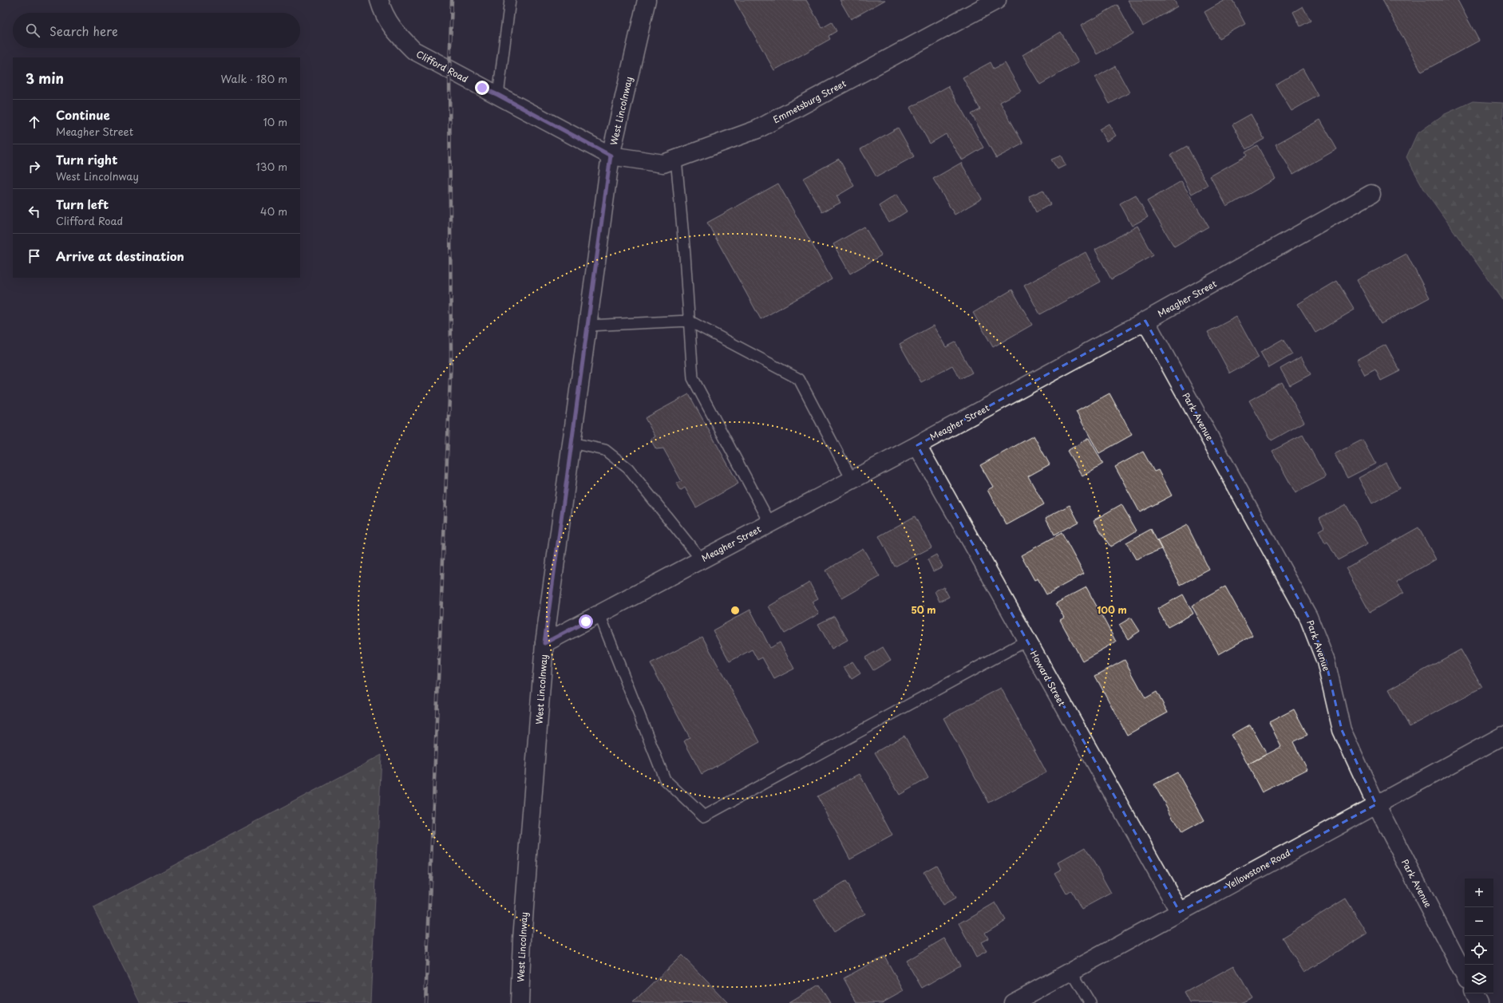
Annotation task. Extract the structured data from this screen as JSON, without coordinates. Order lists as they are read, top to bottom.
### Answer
{
  "streets": {
    "street": [
      "Clifford Road",
      "Emmetsburg Street",
      "West Lincolnway",
      "Meagher Street",
      "Park Avenue",
      "Howard Street",
      "Yellowstone Road"
    ]
  },
  "crossings": [
    ["Clifford Road", "Emmetsburg Street"],
    ["Clifford Road", "West Lincolnway"],
    ["Emmetsburg Street", "West Lincolnway"],
    ["West Lincolnway", "Meagher Street"],
    ["Meagher Street", "Park Avenue"],
    ["Meagher Street", "Howard Street"],
    ["Park Avenue", "Yellowstone Road"],
    ["Howard Street", "Yellowstone Road"]
  ],
  "page": {
    "search": "Search here",
    "heading": ["3 min", "Walk · 180 m"],
    "list": [
      ["Continue", "Meagher Street", "10 m"],
      ["Turn right", "West Lincolnway", "130 m"],
      ["Turn left", "Clifford Road", "40 m"],
      "Arrive at destination"
    ],
    "map_buttons": ["+", "−"]
  },
  "rings": ["50 m", "100 m"]
}
